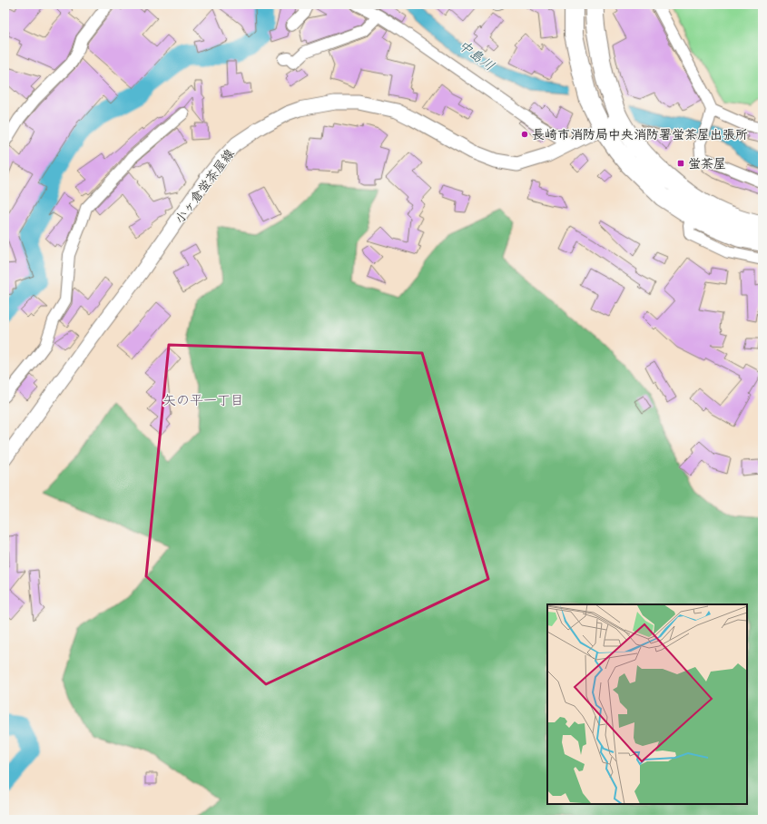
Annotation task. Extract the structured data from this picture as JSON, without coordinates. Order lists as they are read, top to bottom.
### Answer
{
  "streets": {
    "street": ["小ヶ倉蛍茶屋線"]
  },
  "districts": ["矢の平一丁目"],
  "water": ["中島川"],
  "places": {
    "other": ["長崎市消防局中央消防署蛍茶屋出張所"],
    "transit": ["蛍茶屋"]
  }
}
